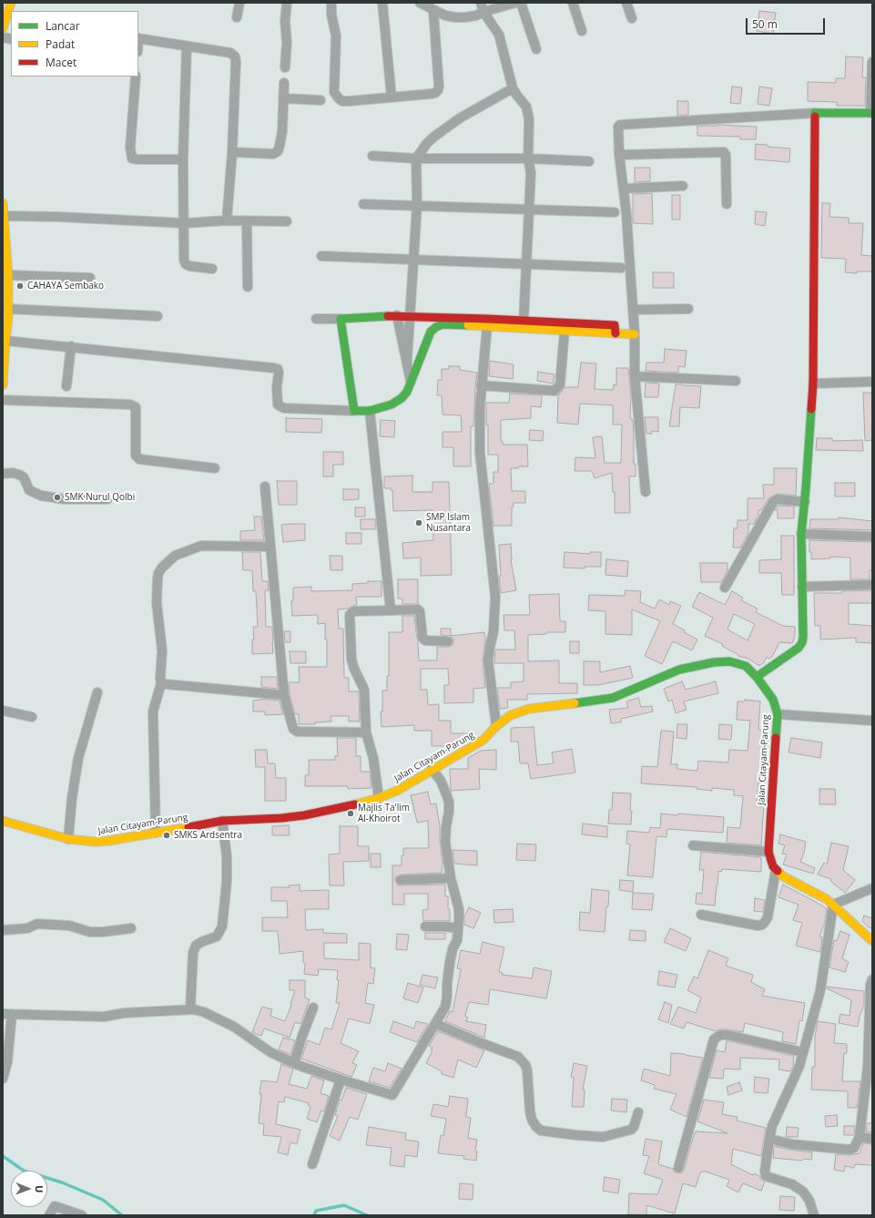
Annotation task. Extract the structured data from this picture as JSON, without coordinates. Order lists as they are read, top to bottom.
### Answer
{
  "streets": {
    "street": ["Jalan Citayam-Parung"]
  },
  "places": [
    "CAHAYA Sembako",
    "SMK Nurul Qolbi",
    "SMP Islam Nusantara",
    "Majlis Ta'lim Al-Khoirot",
    "SMKS Ardsentra"
  ],
  "legend": ["Lancar", "Padat", "Macet"],
  "scale_bar": "50 m",
  "north": "right"
}
